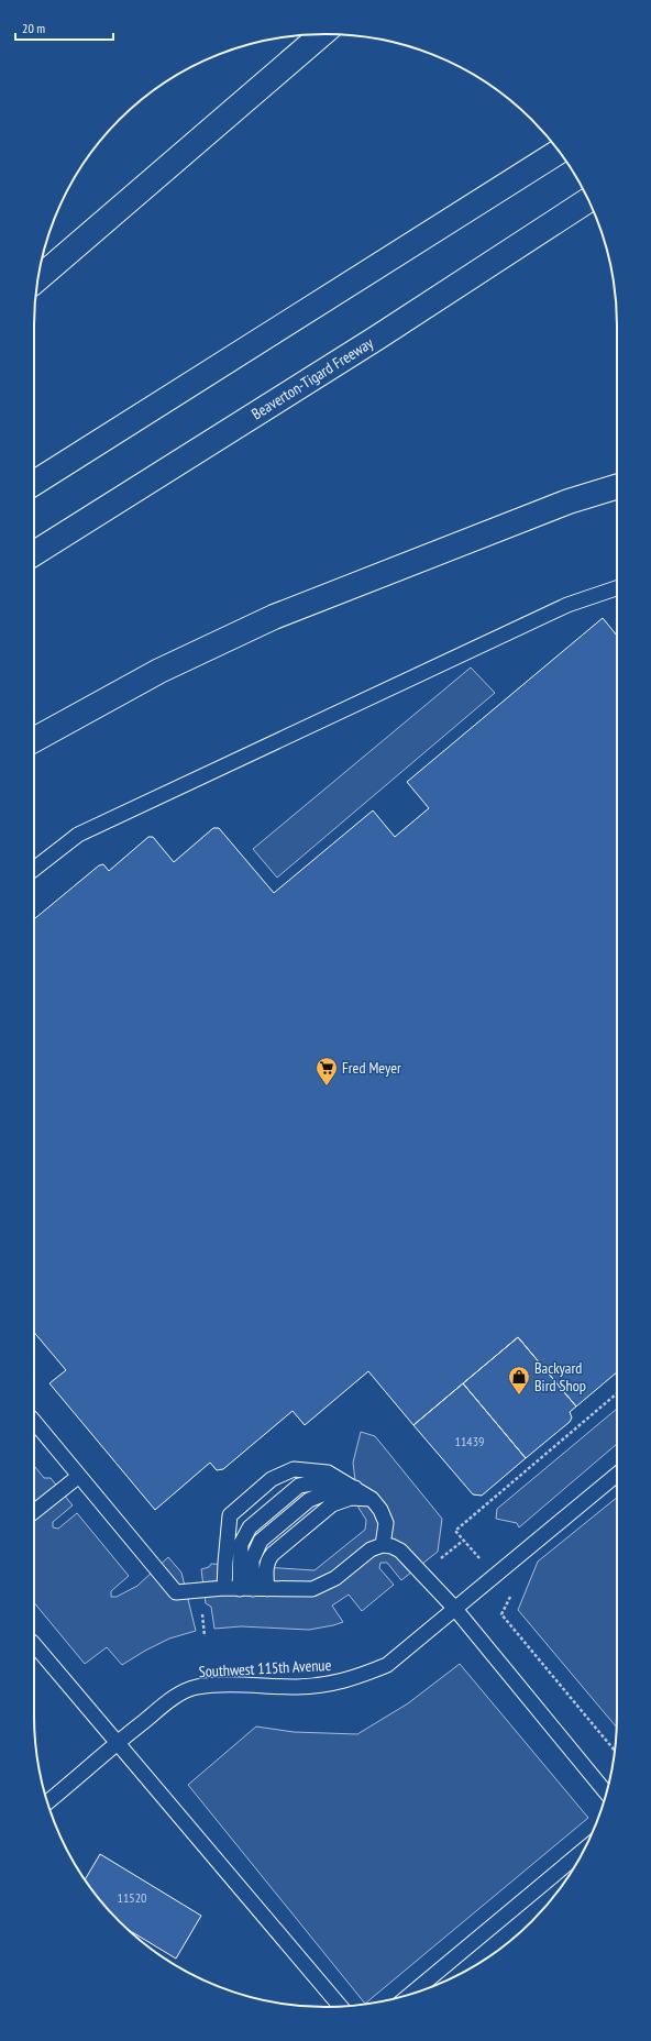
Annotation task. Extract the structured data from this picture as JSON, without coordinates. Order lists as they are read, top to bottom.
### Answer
{
  "streets": {
    "highway": ["Beaverton-Tigard Freeway"],
    "lane": ["Southwest 115th Avenue"]
  },
  "places": {
    "supermarket": ["Fred Meyer"],
    "shop": ["Backyard Bird Shop"]
  },
  "house_numbers": ["11439", "11520"],
  "scale_bar": "20 m"
}
